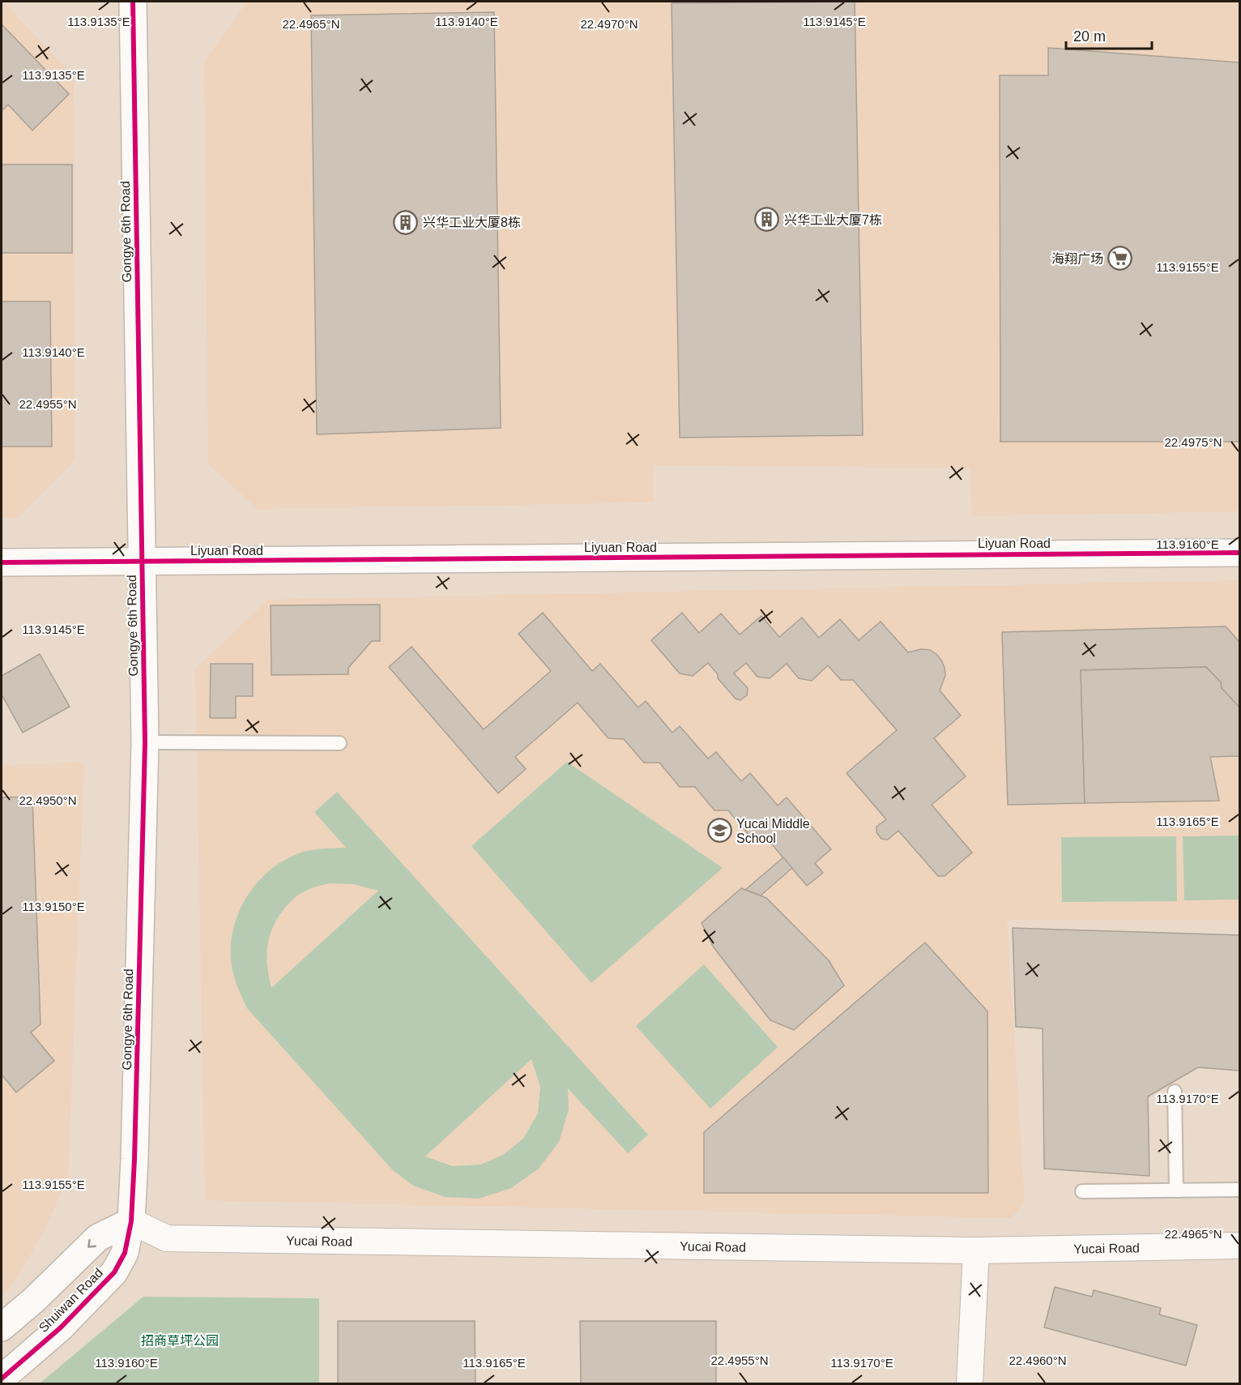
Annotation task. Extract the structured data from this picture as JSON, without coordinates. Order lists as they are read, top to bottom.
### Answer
{
  "streets": {
    "street": [
      "Gongye 6th Road",
      "Liyuan Road",
      "Yucai Road",
      "Shuiwan Road"
    ]
  },
  "crossings": [
    ["Gongye 6th Road", "Liyuan Road"],
    ["Gongye 6th Road", "Yucai Road"],
    ["Gongye 6th Road", "Shuiwan Road"],
    ["Yucai Road", "Shuiwan Road"]
  ],
  "parks": ["招商草坪公园"],
  "places": {
    "building": ["兴华工业大厦7栋", "兴华工业大厦8栋"],
    "supermarket": ["海翔广场"],
    "school or university": ["Yucai Middle School"]
  },
  "scale_bar": "20 m",
  "coordinates": [
    "113.9135°E",
    "113.9140°E",
    "113.9145°E",
    "22.4965°N",
    "22.4970°N",
    "113.9155°E",
    "22.4955°N",
    "22.4975°N",
    "113.9160°E",
    "22.4950°N",
    "113.9165°E",
    "113.9150°E",
    "113.9170°E",
    "22.4960°N"
  ]
}
